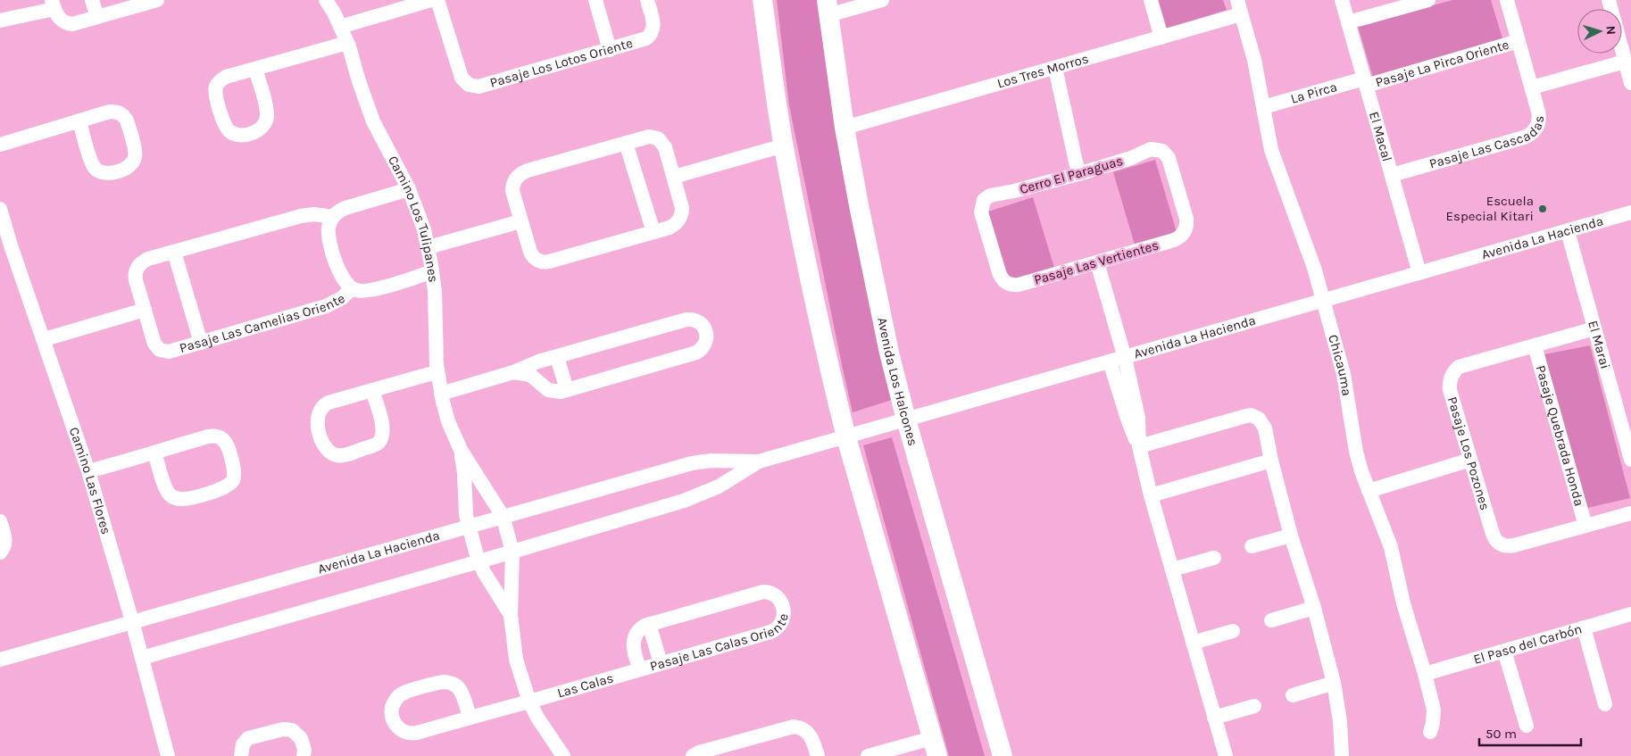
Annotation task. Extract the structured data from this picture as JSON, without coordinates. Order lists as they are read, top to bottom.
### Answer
{
  "streets": {
    "street": [
      "Pasaje Los Lotos Oriente",
      "Pasaje La Pirca Oriente",
      "Los Tres Morros",
      "La Pirca",
      "El Macal",
      "Pasaje Las Cascadas",
      "Cerro El Paraguas",
      "Camino Los Tulipanes",
      "Avenida La Hacienda",
      "Pasaje Las Vertientes",
      "Pasaje Las Camelias Oriente",
      "El Marai",
      "Chicauma",
      "Avenida Los Halcones",
      "Pasaje Quebrada Honda",
      "Pasaje Los Pozones",
      "Camino Las Flores",
      "Pasaje Las Calas Oriente",
      "El Paso del Carbón",
      "Las Calas"
    ]
  },
  "crossings": [
    ["Pasaje La Pirca Oriente", "La Pirca"],
    ["Pasaje La Pirca Oriente", "El Macal"],
    ["Pasaje La Pirca Oriente", "Pasaje Las Cascadas"],
    ["Los Tres Morros", "Chicauma"],
    ["Los Tres Morros", "Avenida Los Halcones"],
    ["La Pirca", "El Macal"],
    ["La Pirca", "Chicauma"],
    ["El Macal", "Pasaje Las Cascadas"],
    ["El Macal", "Avenida La Hacienda"],
    ["Cerro El Paraguas", "Pasaje Las Vertientes"],
    ["Camino Los Tulipanes", "Avenida La Hacienda"],
    ["Camino Los Tulipanes", "Pasaje Las Camelias Oriente"],
    ["Camino Los Tulipanes", "Las Calas"],
    ["Avenida La Hacienda", "El Marai"],
    ["Avenida La Hacienda", "Chicauma"],
    ["Avenida La Hacienda", "Avenida Los Halcones"],
    ["Avenida La Hacienda", "Camino Las Flores"],
    ["El Marai", "Pasaje Los Pozones"],
    ["Chicauma", "El Paso del Carbón"],
    ["Pasaje Quebrada Honda", "Pasaje Los Pozones"],
    ["Pasaje Las Calas Oriente", "Las Calas"]
  ],
  "places": ["Escuela Especial Kitari"],
  "scale_bar": "50 m",
  "north": "right"
}
